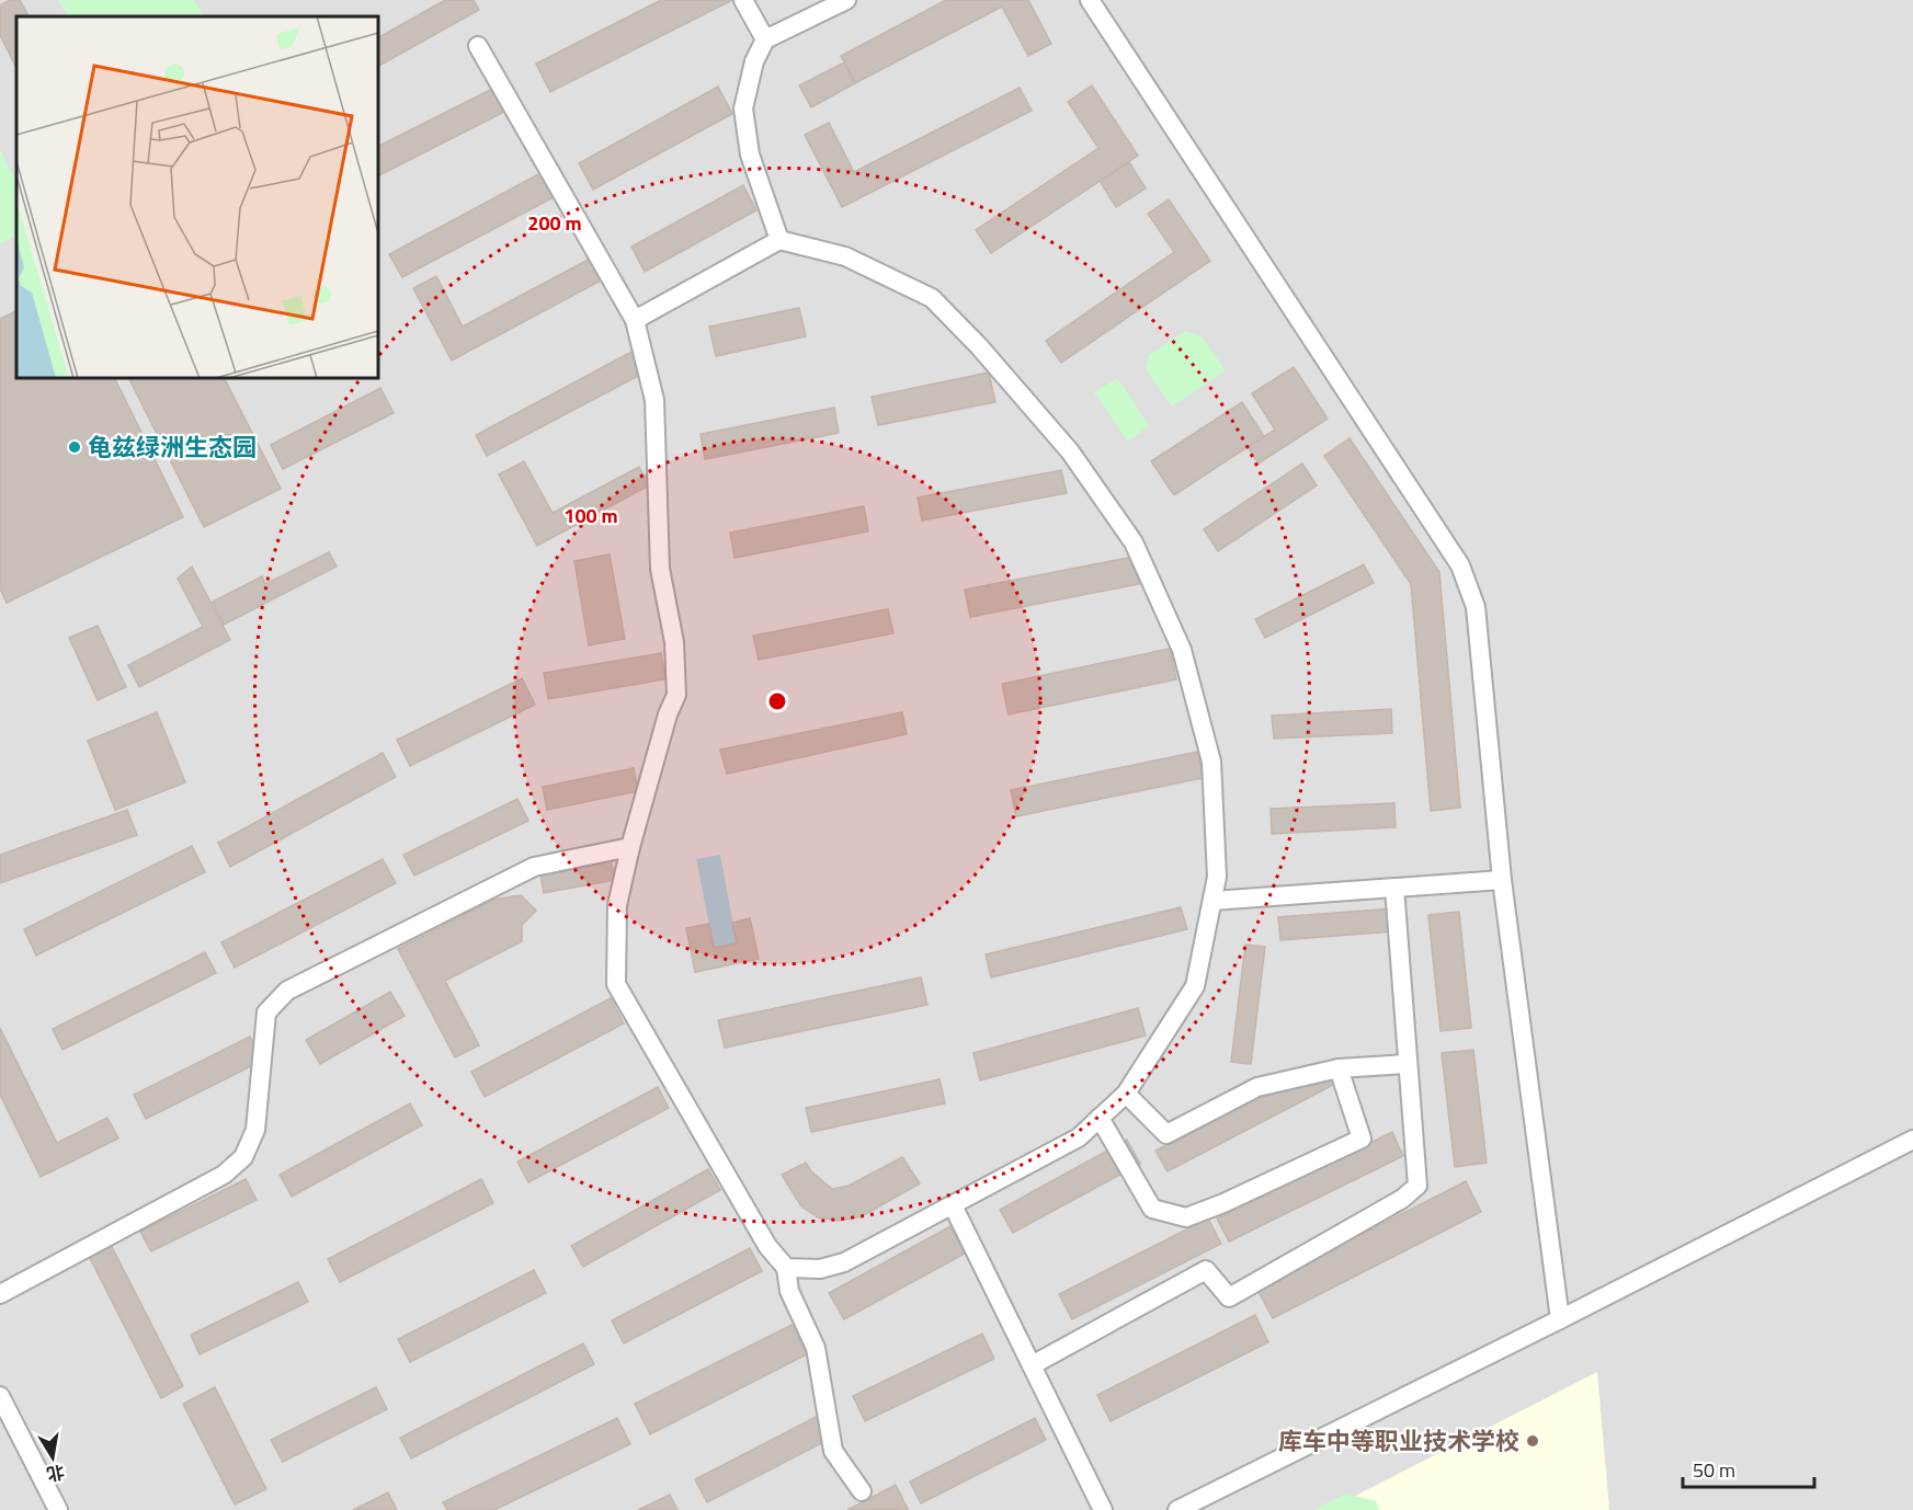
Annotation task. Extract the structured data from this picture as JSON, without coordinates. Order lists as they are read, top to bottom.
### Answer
{
  "places": ["龟兹绿洲生态园", "库车中等职业技术学校"],
  "scale_bar": "50 m",
  "north": "bottom",
  "rings": ["200 m", "100 m"]
}
